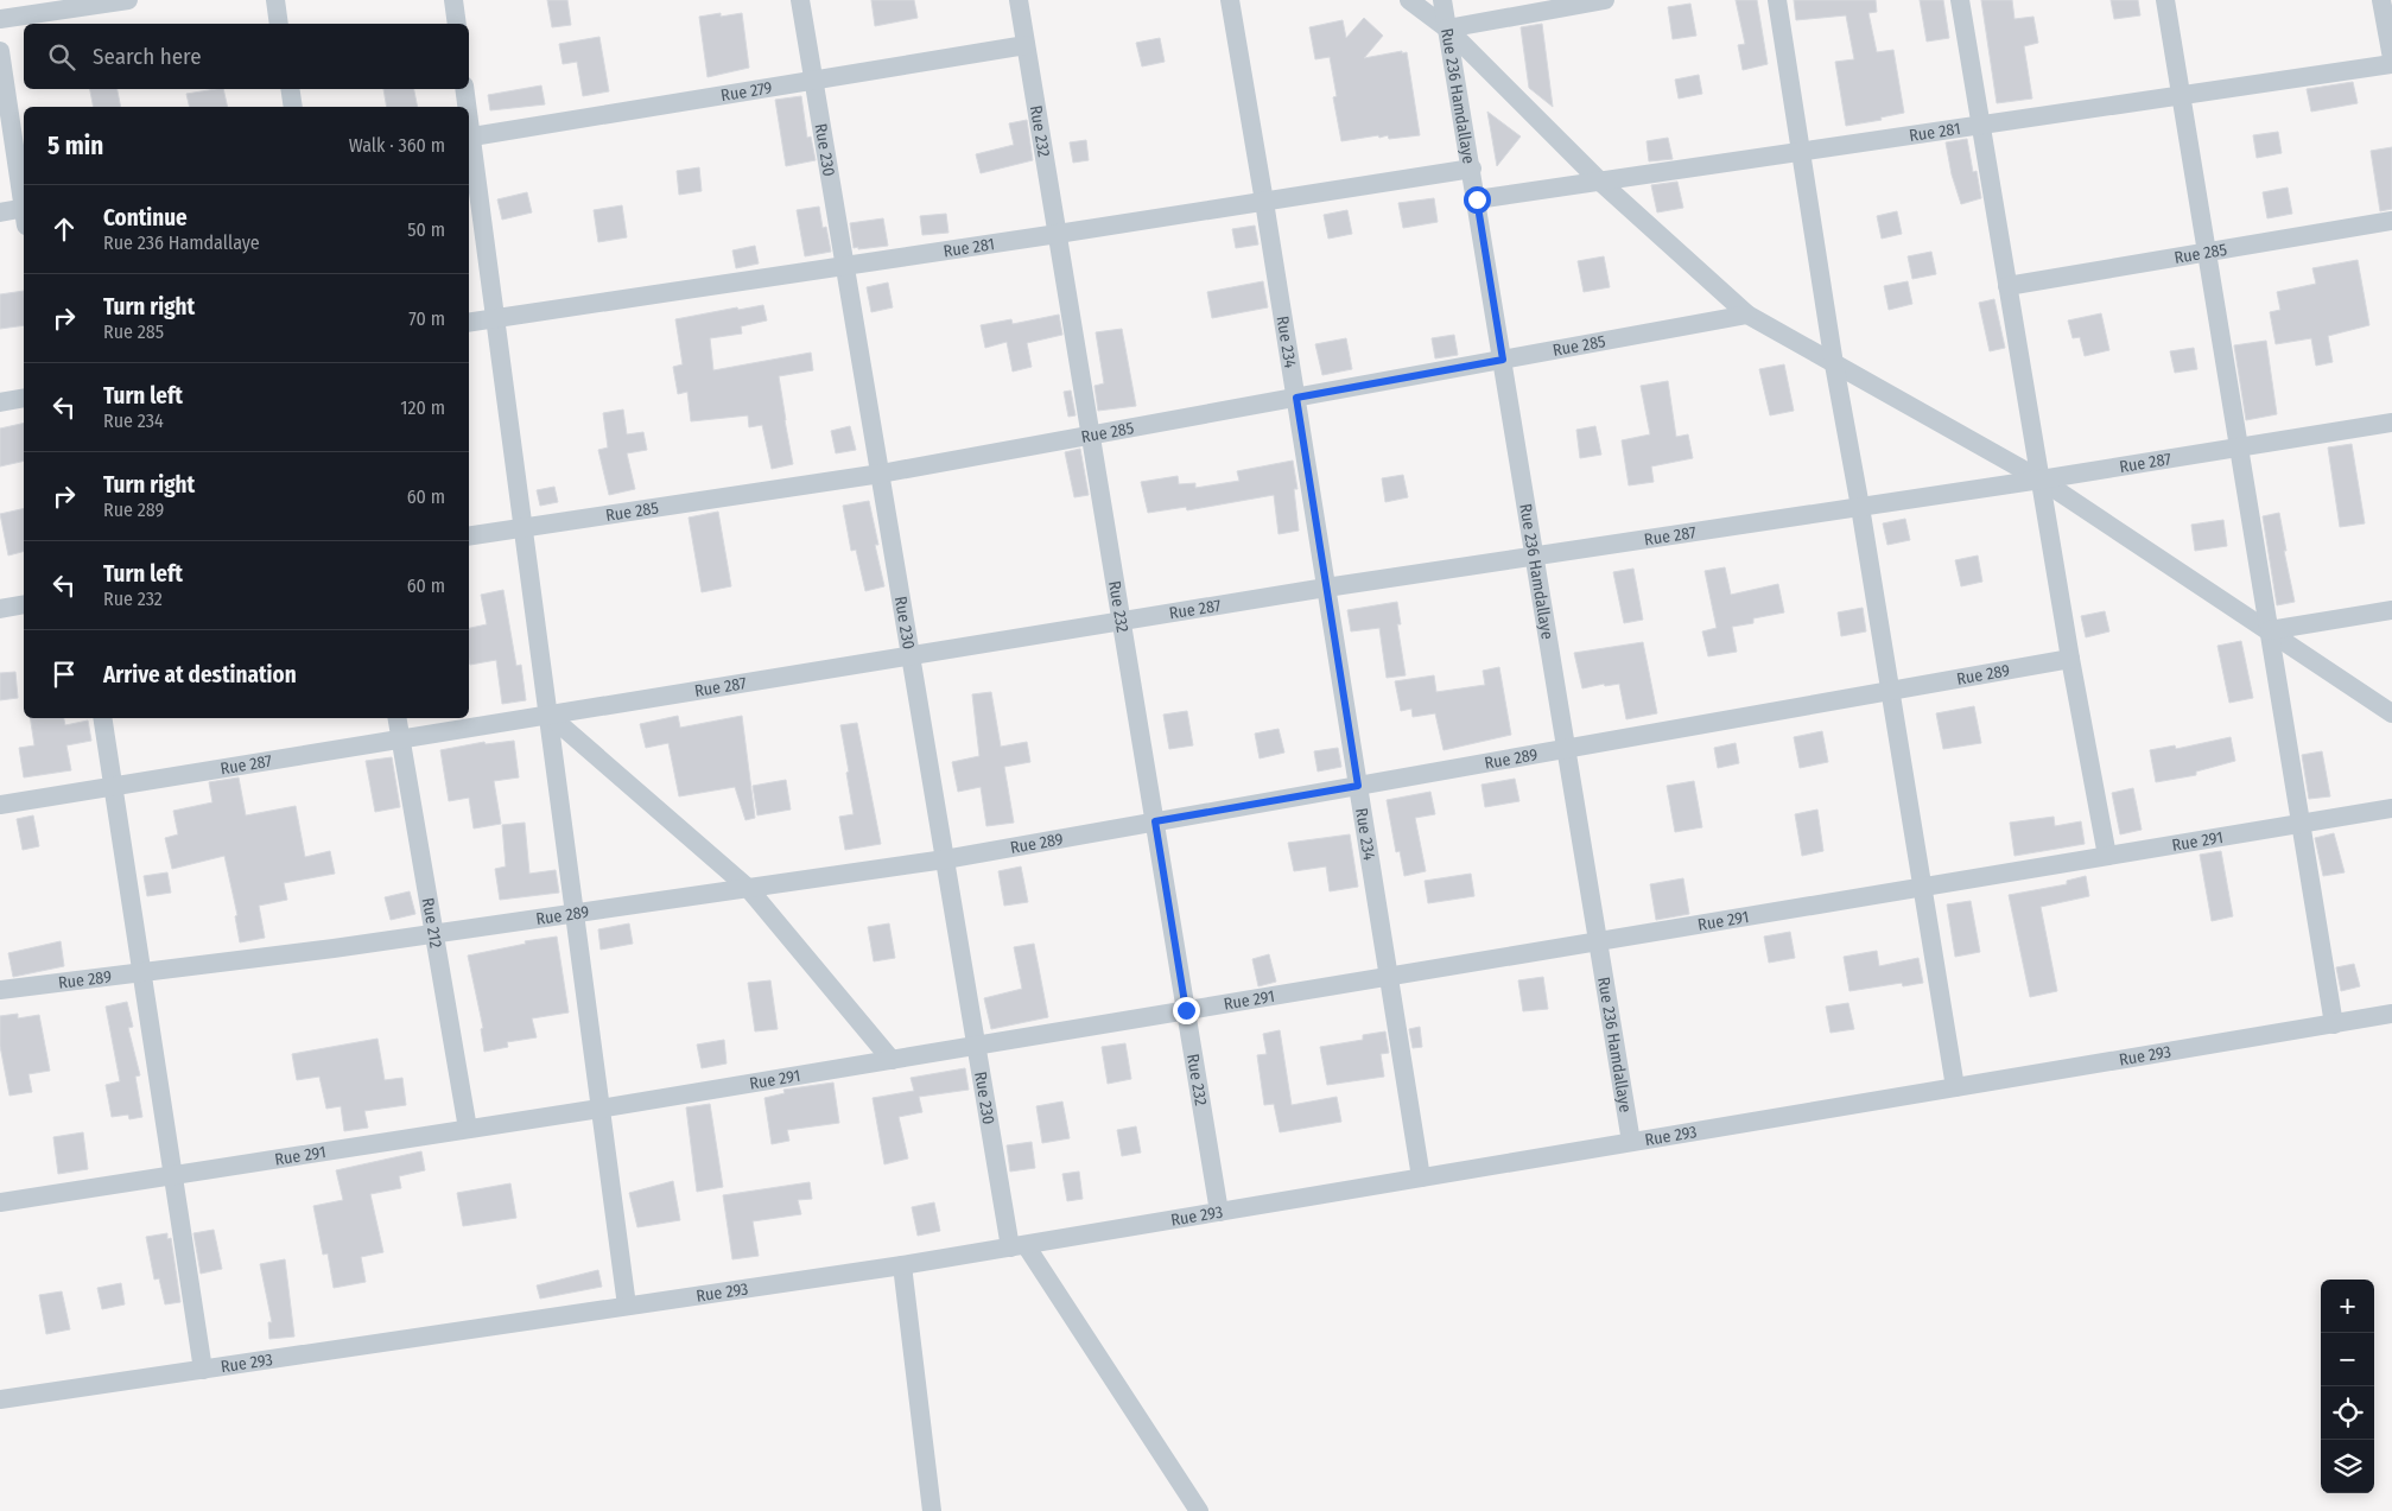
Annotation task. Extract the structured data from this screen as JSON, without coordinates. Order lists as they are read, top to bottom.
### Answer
{
  "streets": {
    "street": [
      "Rue 279",
      "Rue 236 Hamdallaye",
      "Rue 232",
      "Rue 281",
      "Rue 230",
      "Rue 285",
      "Rue 234",
      "Rue 287",
      "Rue 289",
      "Rue 291",
      "Rue 212",
      "Rue 293"
    ]
  },
  "crossings": [
    ["Rue 279", "Rue 232"],
    ["Rue 279", "Rue 230"],
    ["Rue 236 Hamdallaye", "Rue 281"],
    ["Rue 236 Hamdallaye", "Rue 285"],
    ["Rue 236 Hamdallaye", "Rue 287"],
    ["Rue 236 Hamdallaye", "Rue 289"],
    ["Rue 236 Hamdallaye", "Rue 291"],
    ["Rue 236 Hamdallaye", "Rue 293"],
    ["Rue 232", "Rue 281"],
    ["Rue 232", "Rue 285"],
    ["Rue 232", "Rue 287"],
    ["Rue 232", "Rue 289"],
    ["Rue 232", "Rue 291"],
    ["Rue 232", "Rue 293"],
    ["Rue 281", "Rue 230"],
    ["Rue 281", "Rue 234"],
    ["Rue 230", "Rue 285"],
    ["Rue 230", "Rue 287"],
    ["Rue 230", "Rue 289"],
    ["Rue 230", "Rue 291"],
    ["Rue 230", "Rue 293"],
    ["Rue 285", "Rue 234"],
    ["Rue 234", "Rue 287"],
    ["Rue 234", "Rue 289"],
    ["Rue 234", "Rue 291"],
    ["Rue 234", "Rue 293"],
    ["Rue 287", "Rue 212"],
    ["Rue 289", "Rue 212"],
    ["Rue 291", "Rue 212"]
  ],
  "page": {
    "search": "Search here",
    "heading": ["5 min", "Walk · 360 m"],
    "list": [
      ["Continue", "Rue 236 Hamdallaye", "50 m"],
      ["Turn right", "Rue 285", "70 m"],
      ["Turn left", "Rue 234", "120 m"],
      ["Turn right", "Rue 289", "60 m"],
      ["Turn left", "Rue 232", "60 m"],
      "Arrive at destination"
    ],
    "map_buttons": ["+", "−"]
  }
}
